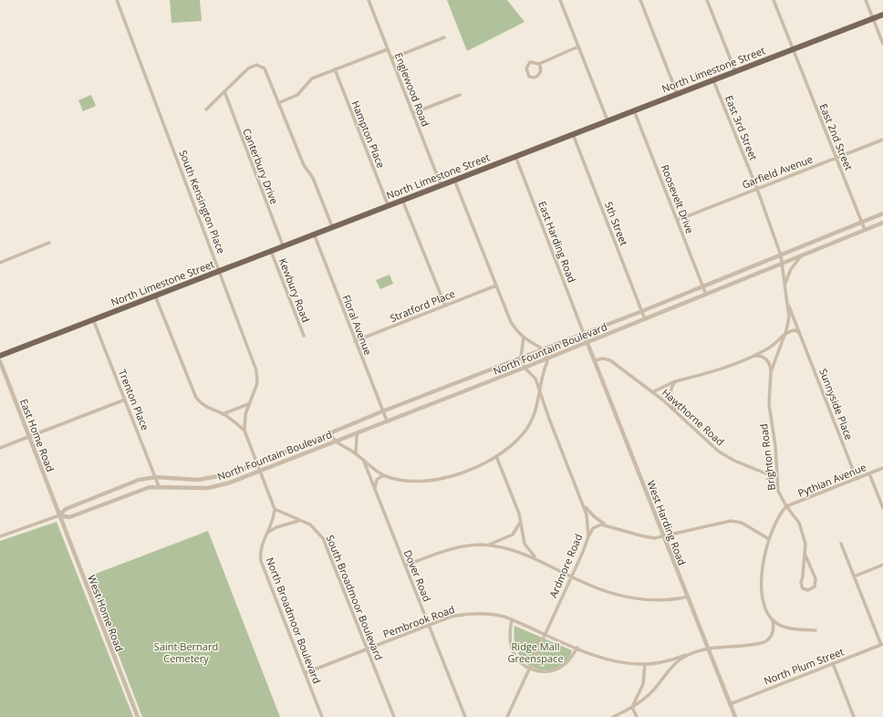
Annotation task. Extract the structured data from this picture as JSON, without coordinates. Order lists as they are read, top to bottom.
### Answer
{
  "streets": {
    "main road": ["North Limestone Street"],
    "street": [
      "Englewood Road",
      "East 3rd Street",
      "Hampton Place",
      "East 2nd Street",
      "Canterbury Drive",
      "Garfield Avenue",
      "Roosevelt Drive",
      "South Kensington Place",
      "5th Street",
      "East Harding Road",
      "Kewbury Road",
      "Stratford Place",
      "Floral Avenue",
      "North Fountain Boulevard",
      "Trenton Place",
      "Sunnyside Place",
      "Hawthorne Road",
      "East Home Road",
      "Brighton Road",
      "Pythian Avenue",
      "West Harding Road",
      "Ardmore Road",
      "Dover Road",
      "South Broadmoor Boulevard",
      "West Home Road",
      "North Broadmoor Boulevard",
      "Pembrook Road",
      "North Plum Street"
    ]
  },
  "crossings": [
    ["North Limestone Street", "Englewood Road"],
    ["North Limestone Street", "East 3rd Street"],
    ["North Limestone Street", "Hampton Place"],
    ["North Limestone Street", "East 2nd Street"],
    ["North Limestone Street", "Canterbury Drive"],
    ["North Limestone Street", "Roosevelt Drive"],
    ["North Limestone Street", "South Kensington Place"],
    ["North Limestone Street", "5th Street"],
    ["North Limestone Street", "East Harding Road"],
    ["North Limestone Street", "Kewbury Road"],
    ["North Limestone Street", "Floral Avenue"],
    ["North Limestone Street", "Trenton Place"],
    ["East 3rd Street", "Garfield Avenue"],
    ["East 3rd Street", "North Fountain Boulevard"],
    ["East 3rd Street", "Brighton Road"],
    ["East 2nd Street", "Garfield Avenue"],
    ["East 2nd Street", "North Fountain Boulevard"],
    ["Garfield Avenue", "Roosevelt Drive"],
    ["Roosevelt Drive", "North Fountain Boulevard"],
    ["5th Street", "North Fountain Boulevard"],
    ["East Harding Road", "North Fountain Boulevard"],
    ["East Harding Road", "West Harding Road"],
    ["Stratford Place", "Floral Avenue"],
    ["Floral Avenue", "North Fountain Boulevard"],
    ["North Fountain Boulevard", "Trenton Place"],
    ["North Fountain Boulevard", "East Home Road"],
    ["North Fountain Boulevard", "Brighton Road"],
    ["North Fountain Boulevard", "West Harding Road"],
    ["North Fountain Boulevard", "Ardmore Road"],
    ["North Fountain Boulevard", "West Home Road"],
    ["Sunnyside Place", "Brighton Road"],
    ["Sunnyside Place", "Pythian Avenue"],
    ["Hawthorne Road", "Brighton Road"],
    ["Hawthorne Road", "West Harding Road"],
    ["East Home Road", "West Home Road"],
    ["Brighton Road", "Pythian Avenue"],
    ["West Harding Road", "Pembrook Road"],
    ["West Harding Road", "North Plum Street"],
    ["Ardmore Road", "Pembrook Road"],
    ["Dover Road", "Pembrook Road"],
    ["South Broadmoor Boulevard", "North Broadmoor Boulevard"],
    ["South Broadmoor Boulevard", "Pembrook Road"],
    ["North Broadmoor Boulevard", "Pembrook Road"]
  ],
  "parks": ["Saint Bernard Cemetery", "Ridge Mall Greenspace"]
}
